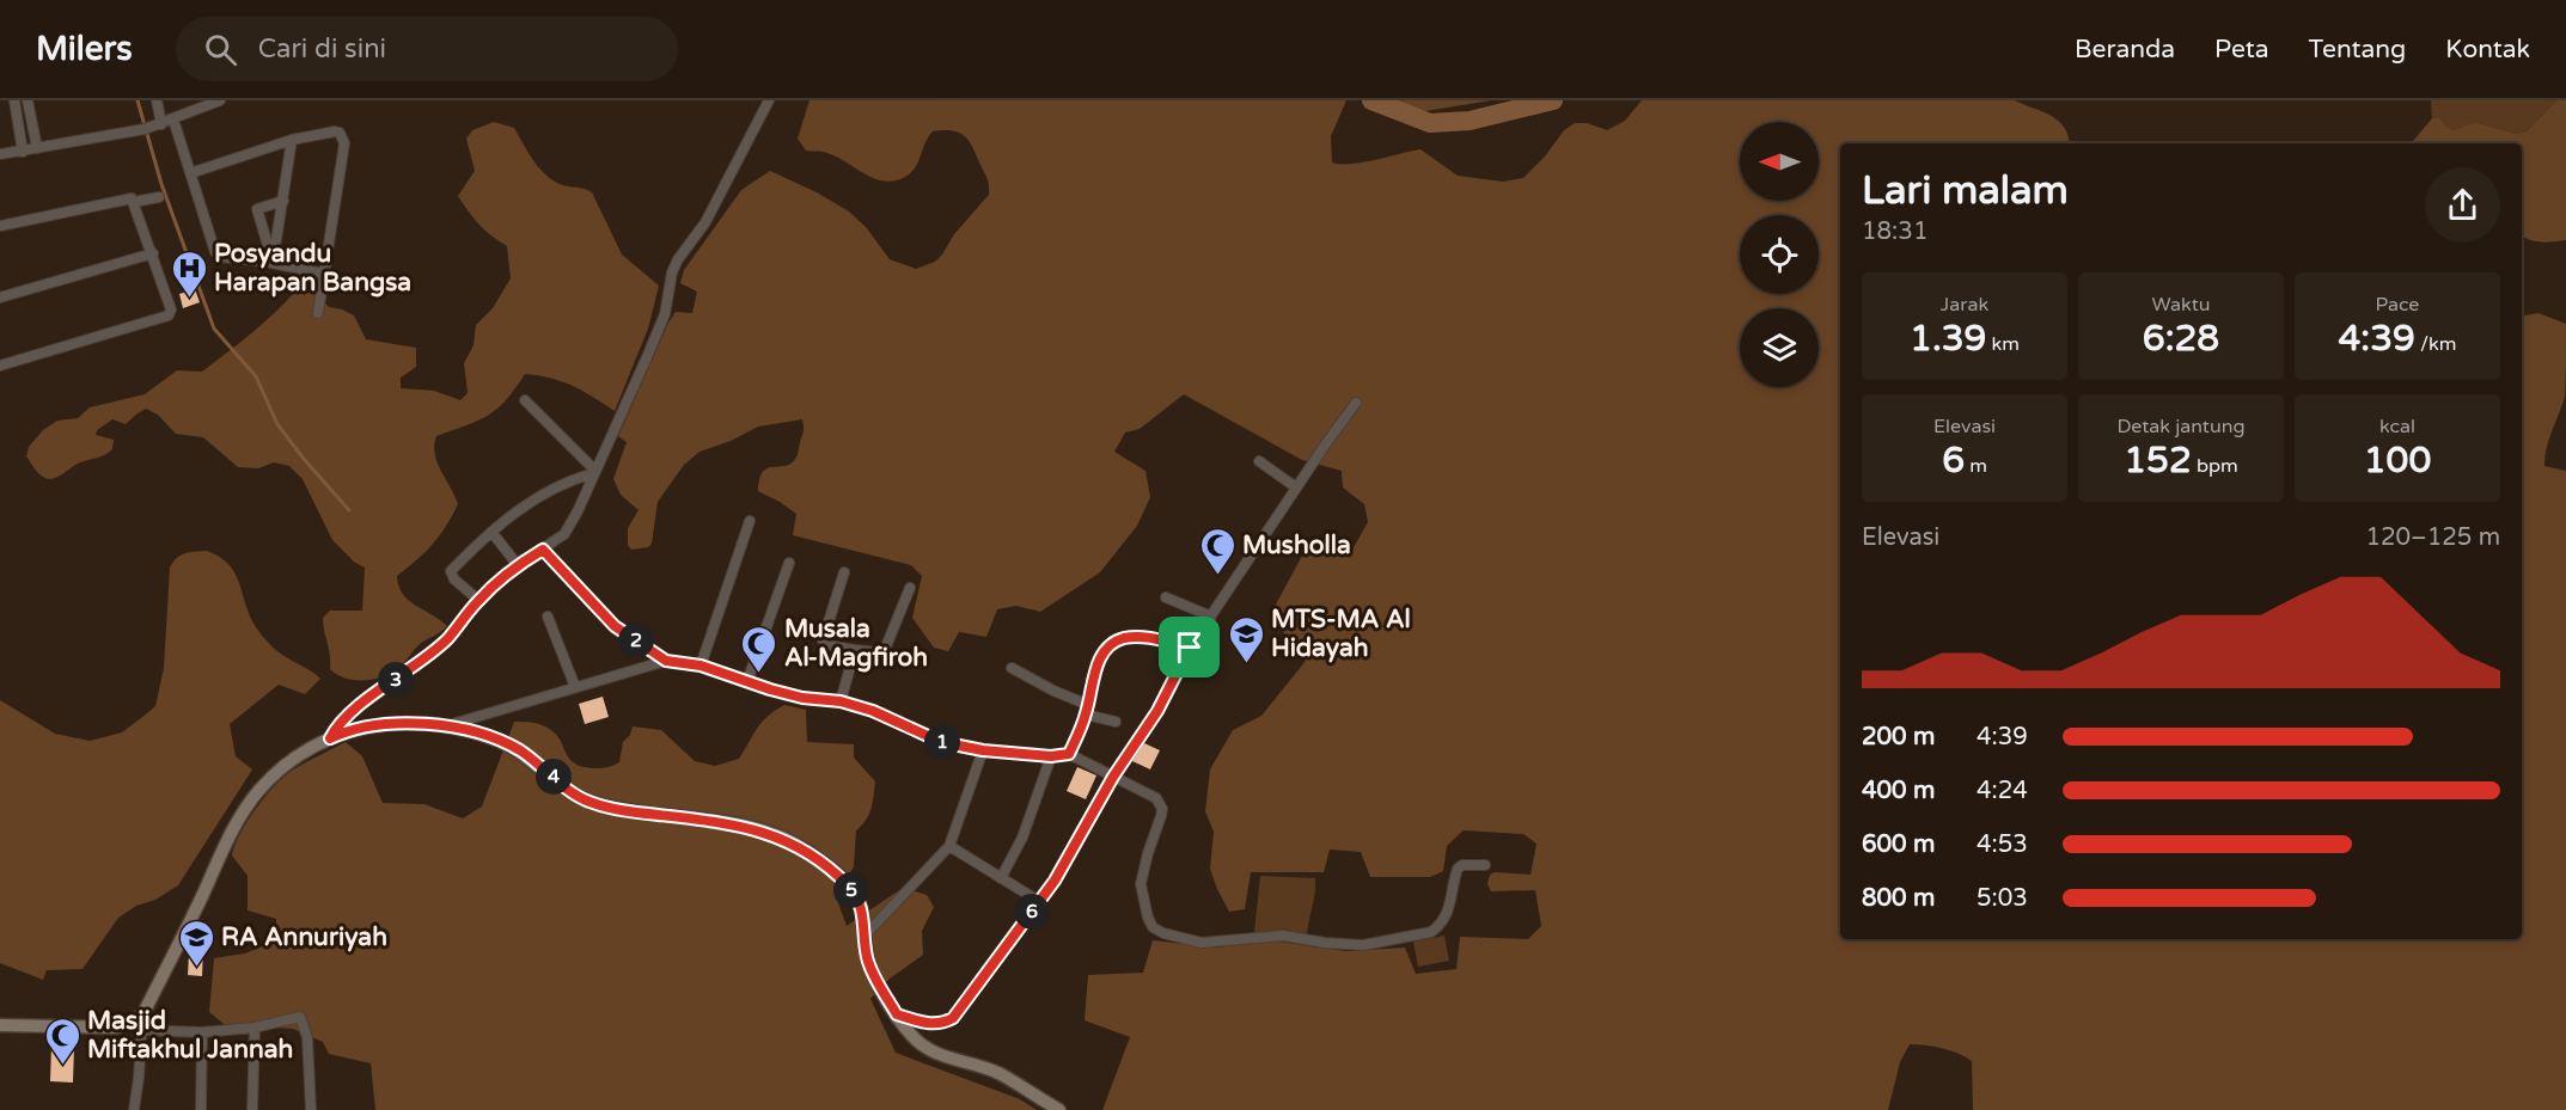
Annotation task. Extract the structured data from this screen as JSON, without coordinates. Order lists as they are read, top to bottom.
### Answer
{
  "places": {
    "hospital": ["Posyandu Harapan Bangsa"],
    "mosque": ["Musholla", "Musala Al-Magfiroh", "Masjid Miftakhul Jannah"],
    "school or university": ["MTS-MA Al Hidayah", "RA Annuriyah"]
  },
  "north": "left",
  "page": {
    "header": "Milers",
    "search": "Cari di sini",
    "nav": [
      "Beranda",
      "Peta",
      "Tentang",
      "Kontak"
    ],
    "heading": ["Lari malam", "18:31"],
    "stats": [
      ["Jarak", "1.39 km"],
      ["Waktu", "6:28"],
      ["Pace", "4:39 /km"],
      ["Elevasi", "6 m"],
      ["Detak jantung", "152 bpm"],
      ["kcal", "100"]
    ],
    "chart": ["Elevasi", "120–125 m"],
    "pins": [
      "2",
      "3",
      "1",
      "4",
      "5",
      "6"
    ],
    "list": [
      {
        "name": "200 m",
        "note": "4:39"
      },
      {
        "name": "400 m",
        "note": "4:24"
      },
      {
        "name": "600 m",
        "note": "4:53"
      },
      {
        "name": "800 m",
        "note": "5:03"
      }
    ]
  }
}
